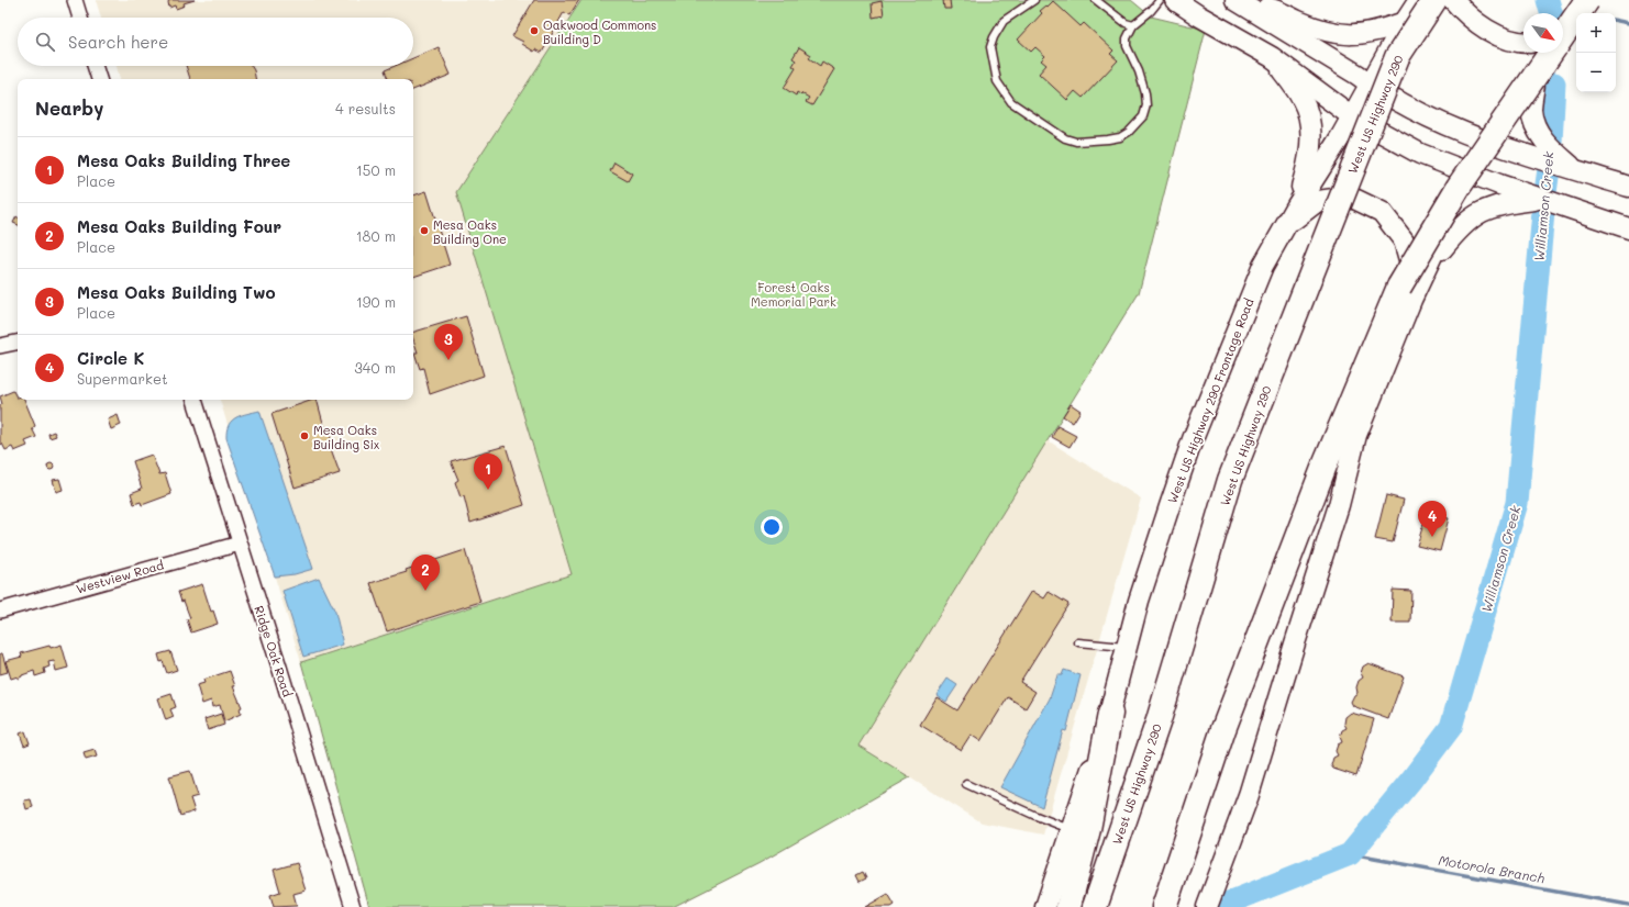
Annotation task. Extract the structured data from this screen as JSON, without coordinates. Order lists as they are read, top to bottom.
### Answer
{
  "streets": {
    "highway": ["West US Highway 290"],
    "main road": ["West US Highway 290 Frontage Road"],
    "street": ["Westview Road", "Ridge Oak Road"]
  },
  "crossings": [
    ["Westview Road", "Ridge Oak Road"]
  ],
  "water": ["Williamson Creek", "Motorola Branch"],
  "parks": ["Forest Oaks Memorial Park"],
  "places": ["Oakwood Commons Building D", "Mesa Oaks Building One", "Mesa Oaks Building Six"],
  "north": "bottom right",
  "page": {
    "map_buttons": ["+", "−"],
    "search": "Search here",
    "heading": ["Nearby", "4 results"],
    "list": [
      {
        "mark": "1",
        "name": "Mesa Oaks Building Three",
        "note": "Place",
        "value": "150 m"
      },
      {
        "mark": "2",
        "name": "Mesa Oaks Building Four",
        "note": "Place",
        "value": "180 m"
      },
      {
        "mark": "3",
        "name": "Mesa Oaks Building Two",
        "note": "Place",
        "value": "190 m"
      },
      {
        "mark": "4",
        "name": "Circle K",
        "note": "Supermarket",
        "value": "340 m"
      }
    ],
    "pins": [
      "3",
      "1",
      "4",
      "2"
    ]
  }
}
